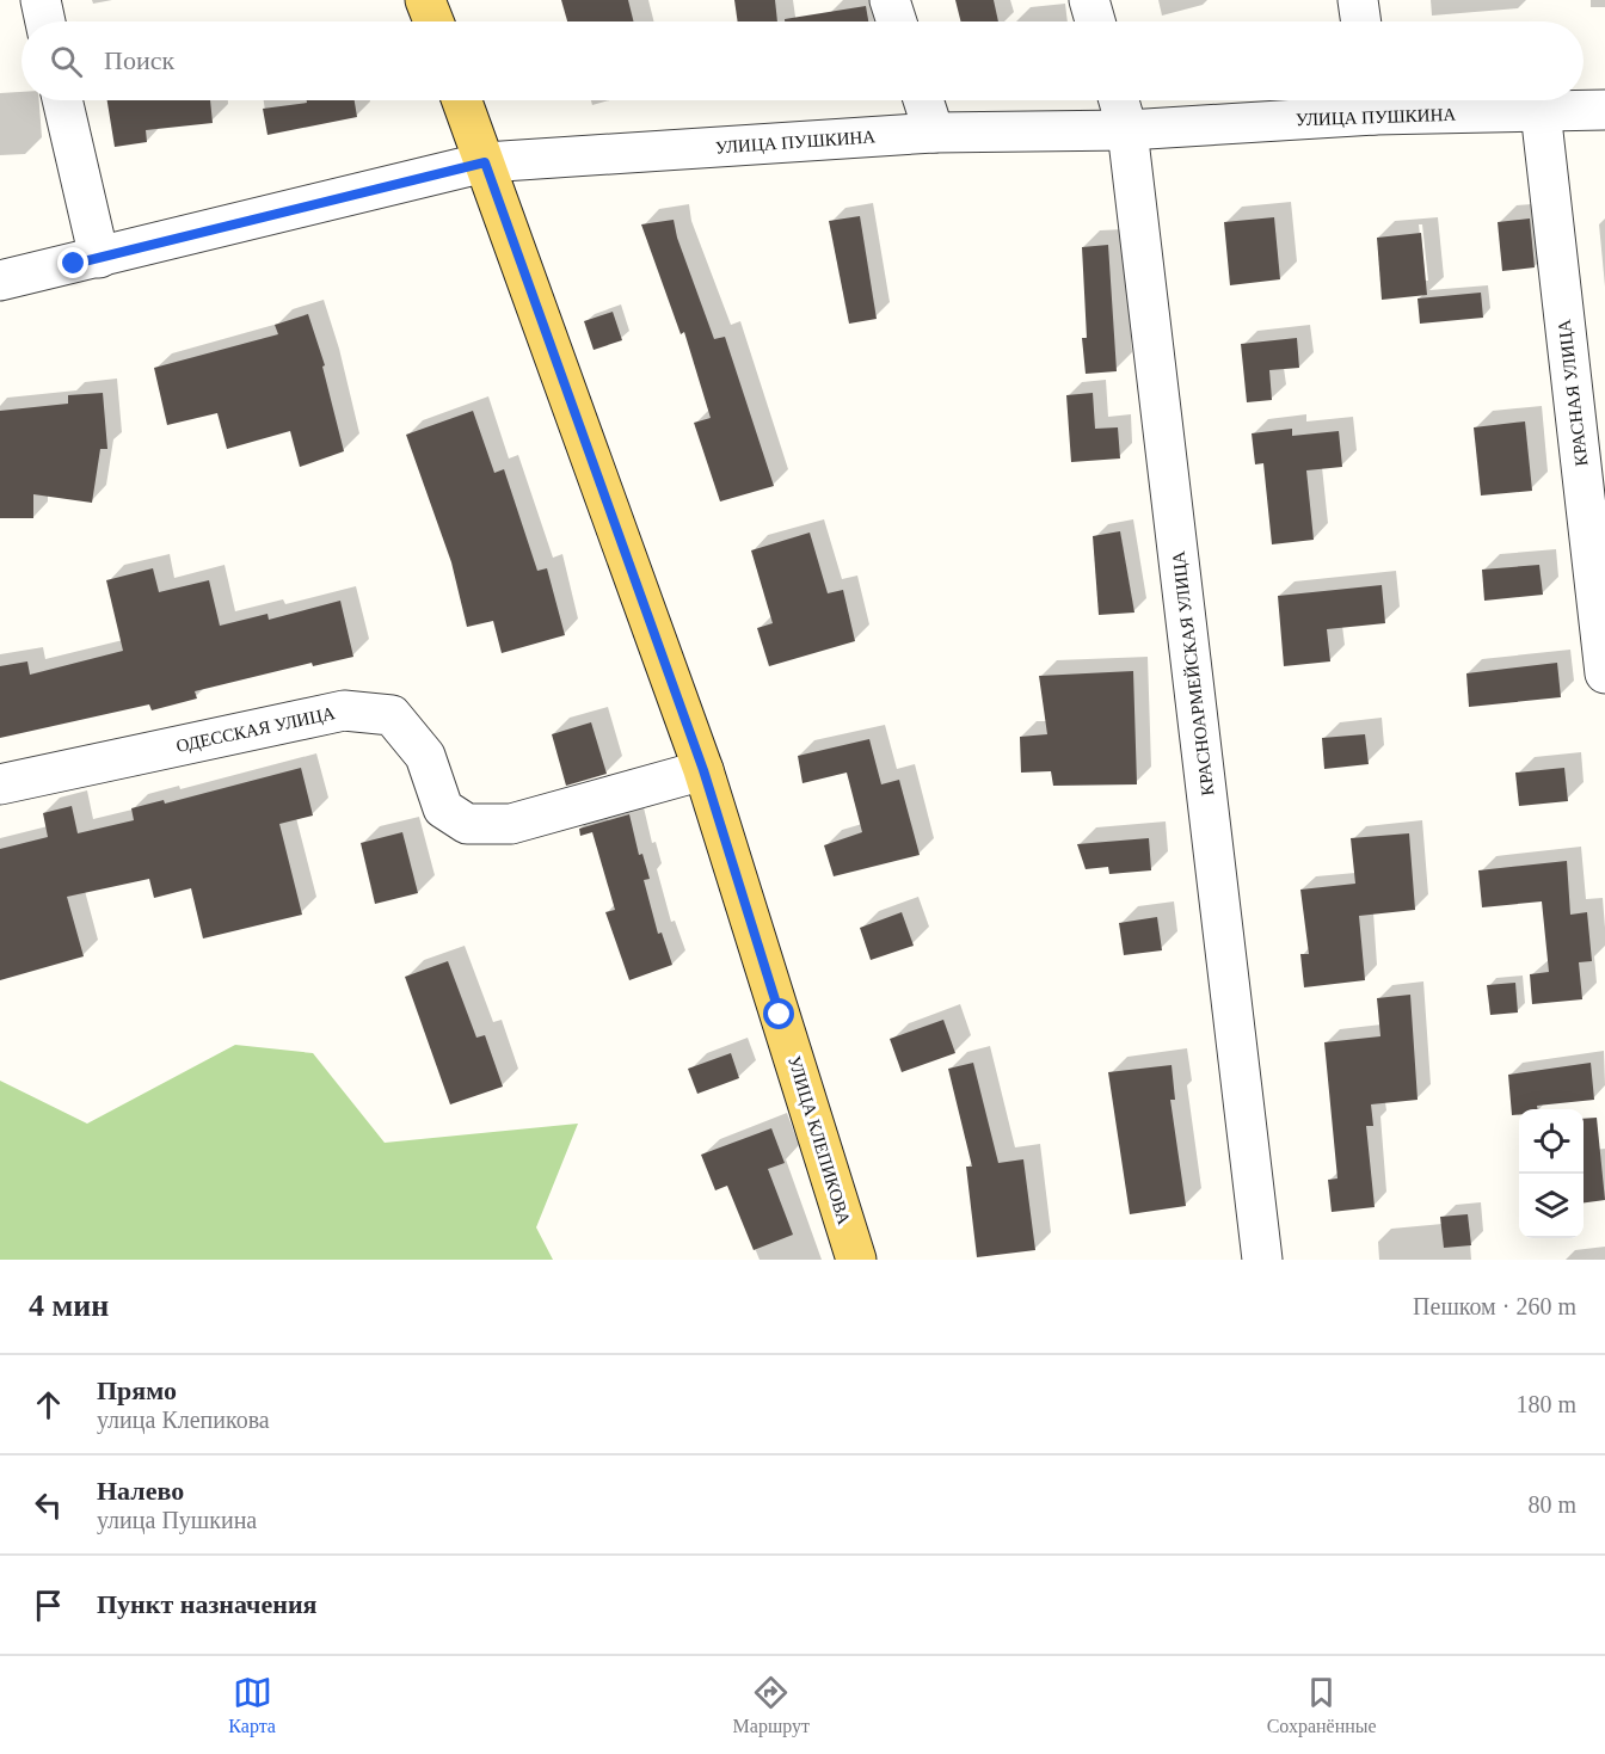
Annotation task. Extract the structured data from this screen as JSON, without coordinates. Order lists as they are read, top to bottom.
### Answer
{
  "streets": {
    "main road": ["УЛИЦА КЛЕПИКОВА"],
    "street": [
      "УЛИЦА ПУШКИНА",
      "КРАСНАЯ УЛИЦА",
      "КРАСНОАРМЕЙСКАЯ УЛИЦА",
      "ОДЕССКАЯ УЛИЦА"
    ]
  },
  "crossings": [
    ["УЛИЦА ПУШКИНА", "КРАСНАЯ УЛИЦА"],
    ["УЛИЦА ПУШКИНА", "КРАСНОАРМЕЙСКАЯ УЛИЦА"],
    ["УЛИЦА ПУШКИНА", "УЛИЦА КЛЕПИКОВА"],
    ["ОДЕССКАЯ УЛИЦА", "УЛИЦА КЛЕПИКОВА"]
  ],
  "page": {
    "search": "Поиск",
    "heading": ["4 мин", "Пешком · 260 m"],
    "list": [
      ["Прямо", "улица Клепикова", "180 m"],
      ["Налево", "улица Пушкина", "80 m"],
      "Пункт назначения"
    ],
    "nav": ["Карта", "Маршрут", "Сохранённые"]
  }
}
